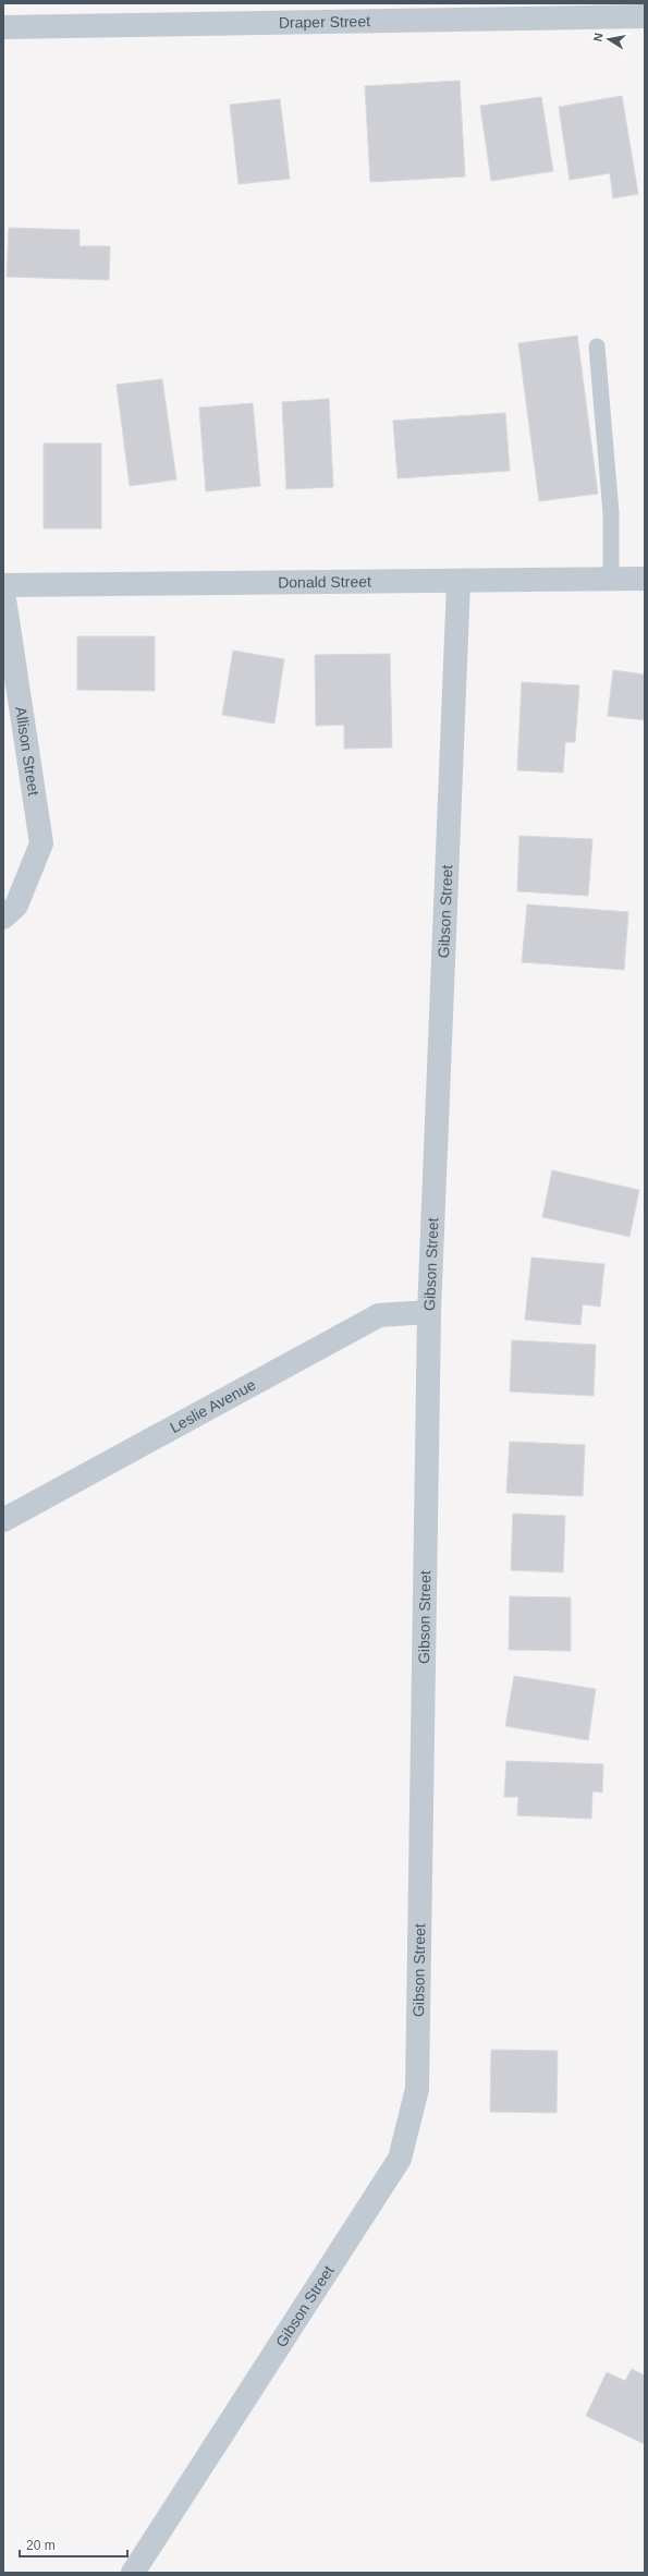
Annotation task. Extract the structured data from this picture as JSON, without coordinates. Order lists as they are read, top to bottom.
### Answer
{
  "streets": {
    "street": [
      "Draper Street",
      "Donald Street",
      "Allison Street",
      "Gibson Street",
      "Leslie Avenue"
    ]
  },
  "crossings": [
    ["Donald Street", "Gibson Street"],
    ["Gibson Street", "Leslie Avenue"]
  ],
  "scale_bar": "20 m",
  "north": "left"
}
